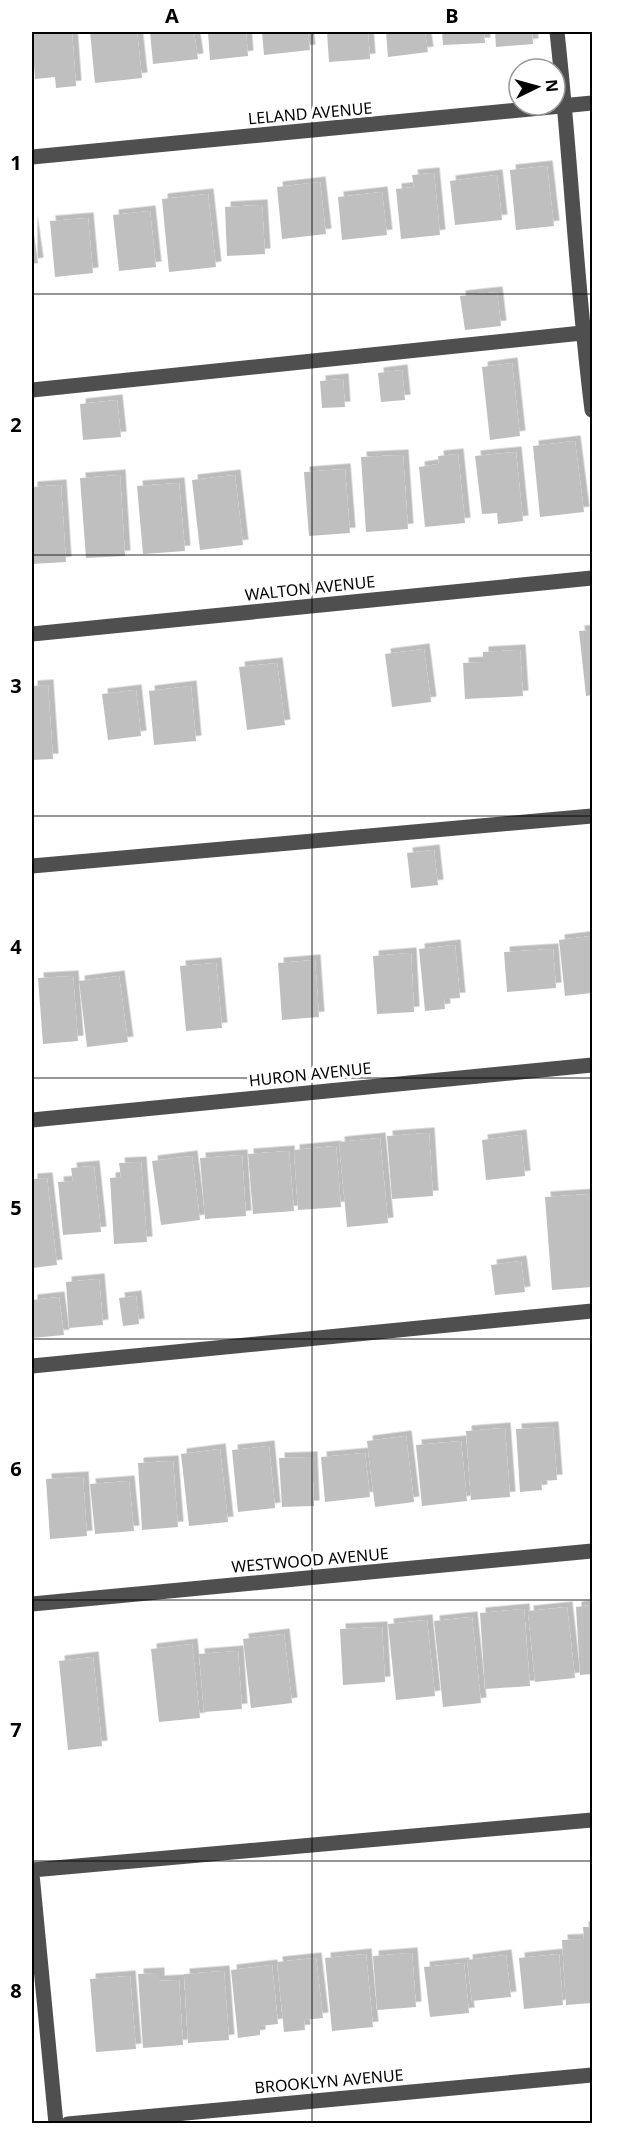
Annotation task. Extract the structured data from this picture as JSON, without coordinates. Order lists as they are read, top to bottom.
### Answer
{
  "streets": {
    "street": [
      "LELAND AVENUE",
      "WALTON AVENUE",
      "HURON AVENUE",
      "WESTWOOD AVENUE",
      "BROOKLYN AVENUE"
    ]
  },
  "north": "right",
  "grid": {
    "columns": ["A", "B"],
    "rows": [
      "1",
      "2",
      "3",
      "4",
      "5",
      "6",
      "7",
      "8"
    ]
  }
}
